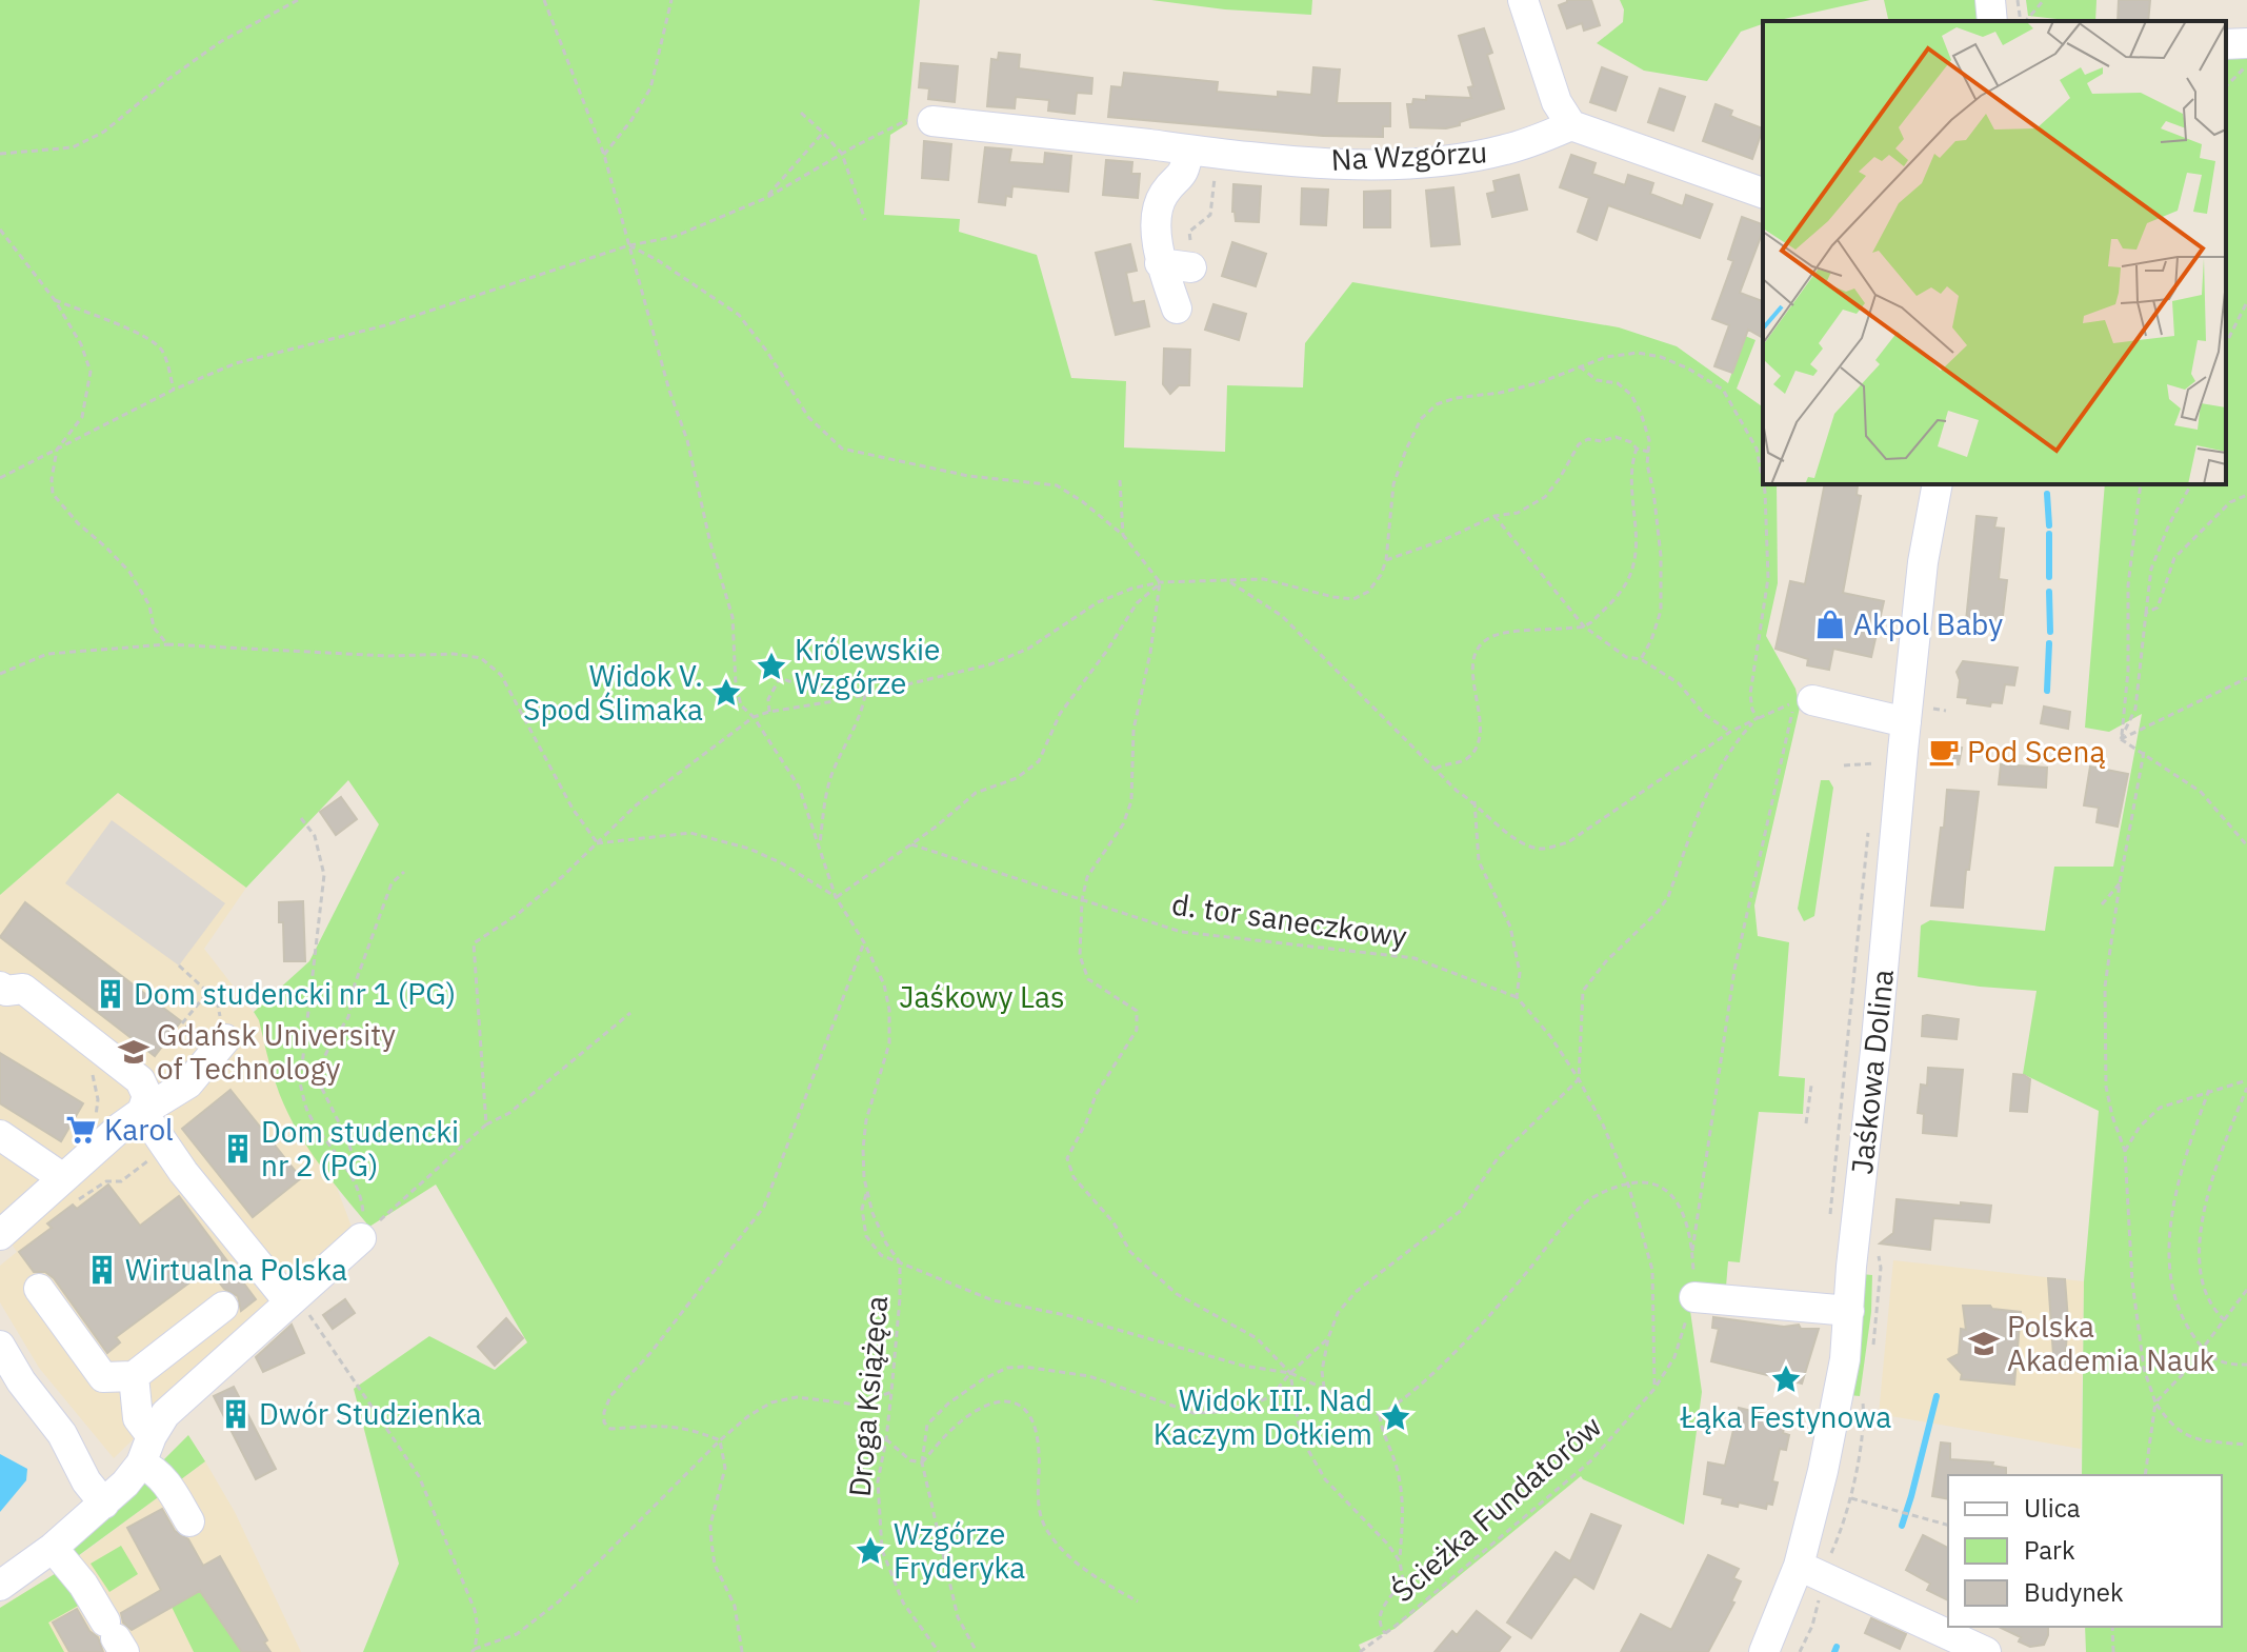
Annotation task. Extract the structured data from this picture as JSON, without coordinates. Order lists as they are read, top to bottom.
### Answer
{
  "streets": {
    "street": ["Na Wzgórzu", "Jaśkowa Dolina"],
    "path": ["d. tor saneczkowy", "Droga Książęca", "Ścieżka Fundatorów"]
  },
  "parks": ["Jaśkowy Las"],
  "places": {
    "shop": ["Akpol Baby"],
    "place": [
      "Królewskie Wzgórze",
      "Widok V. Spod Ślimaka",
      "Łąka Festynowa",
      "Widok III. Nad Kaczym Dołkiem",
      "Wzgórze Fryderyka"
    ],
    "cafe": ["Pod Sceną"],
    "building": [
      "Dom studencki nr 1 (PG)",
      "Dom studencki nr 2 (PG)",
      "Wirtualna Polska",
      "Dwór Studzienka"
    ],
    "school or university": ["Gdańsk University of Technology", "Polska Akademia Nauk"],
    "supermarket": ["Karol"]
  },
  "legend": ["Ulica", "Park", "Budynek"]
}
